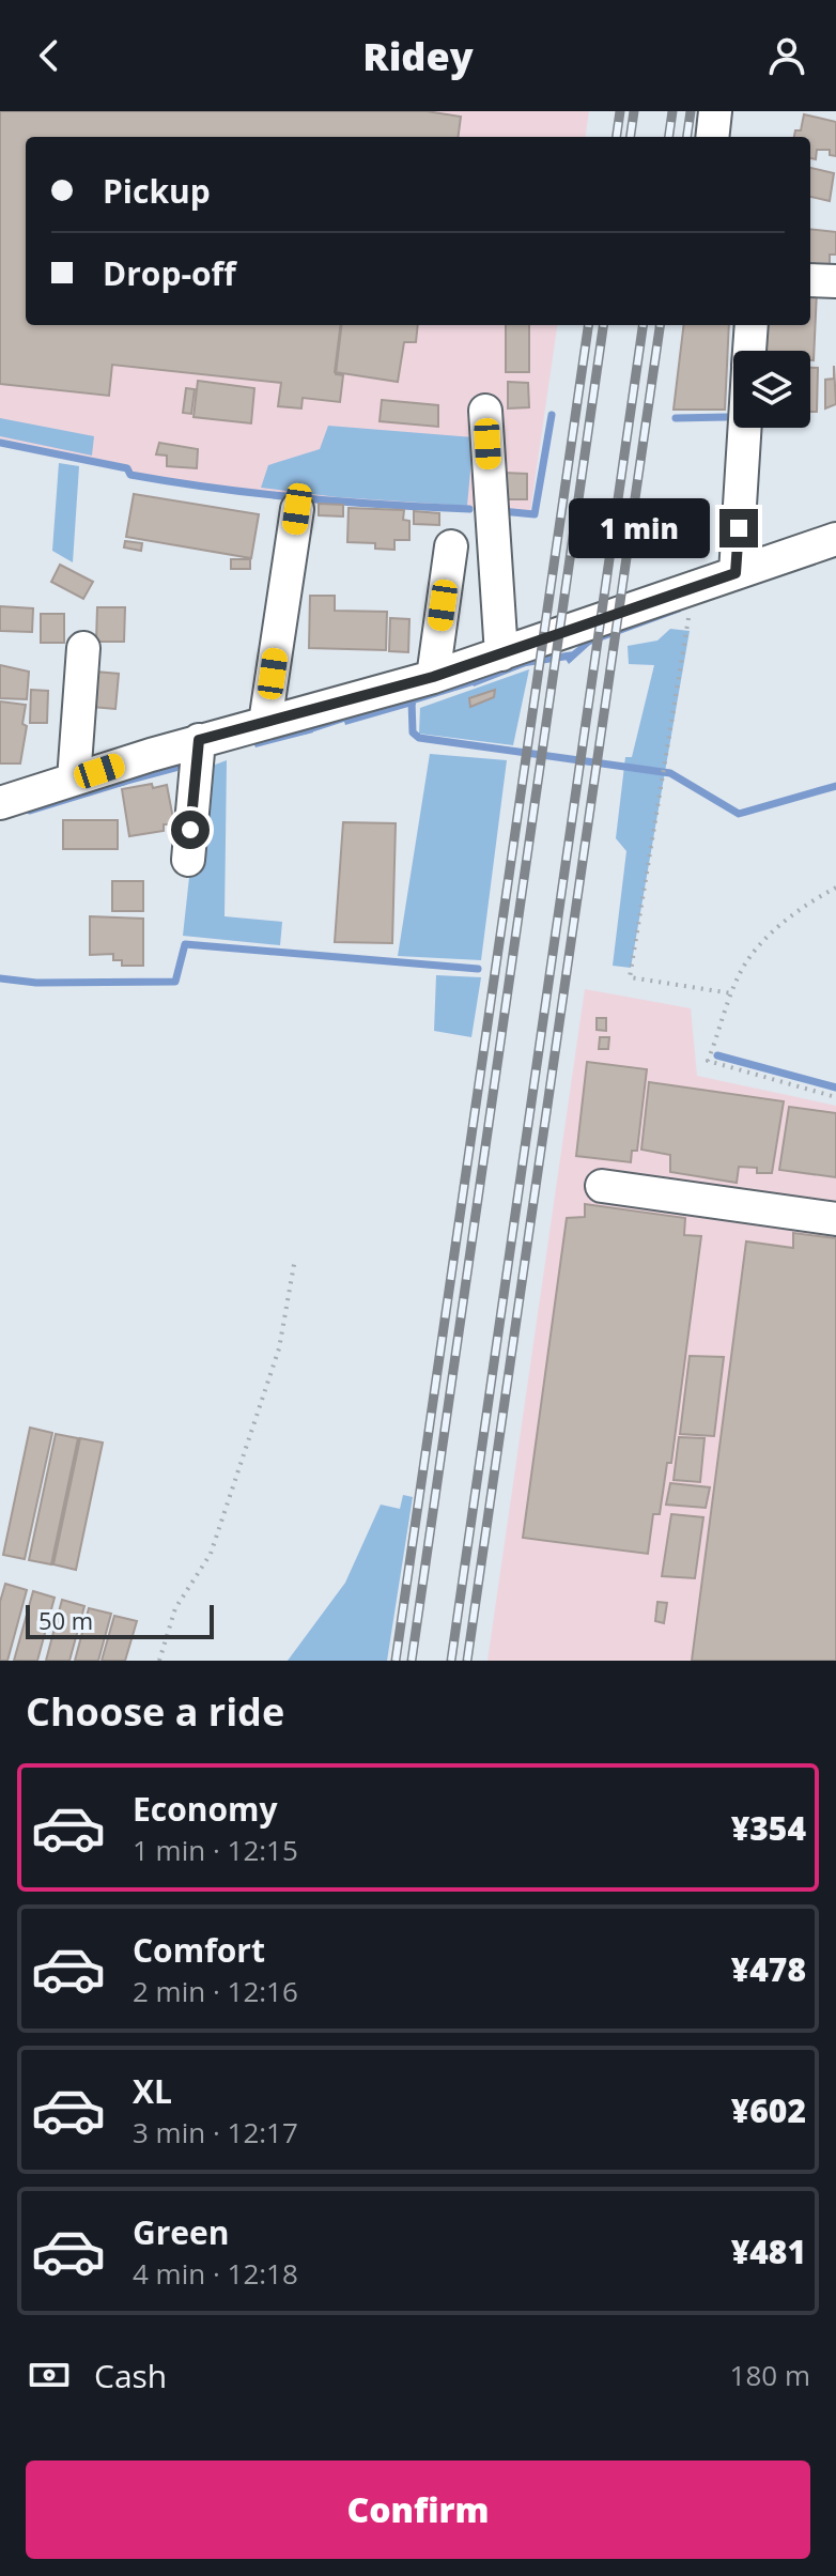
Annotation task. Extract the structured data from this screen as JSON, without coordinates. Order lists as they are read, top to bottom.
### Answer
{
  "scale_bar": "50 m",
  "page": {
    "header": "Ridey",
    "banner": ["Pickup", "Drop-off"],
    "bubble": "1 min",
    "scale": "50 m",
    "heading": "Choose a ride",
    "list": [
      {
        "name": "Economy",
        "note": "1 min · 12:15",
        "value": "¥354"
      },
      {
        "name": "Comfort",
        "note": "2 min · 12:16",
        "value": "¥478"
      },
      {
        "name": "XL",
        "note": "3 min · 12:17",
        "value": "¥602"
      },
      {
        "name": "Green",
        "note": "4 min · 12:18",
        "value": "¥481"
      }
    ],
    "pay": ["Cash", "180 m"],
    "buttons": "Confirm"
  }
}
